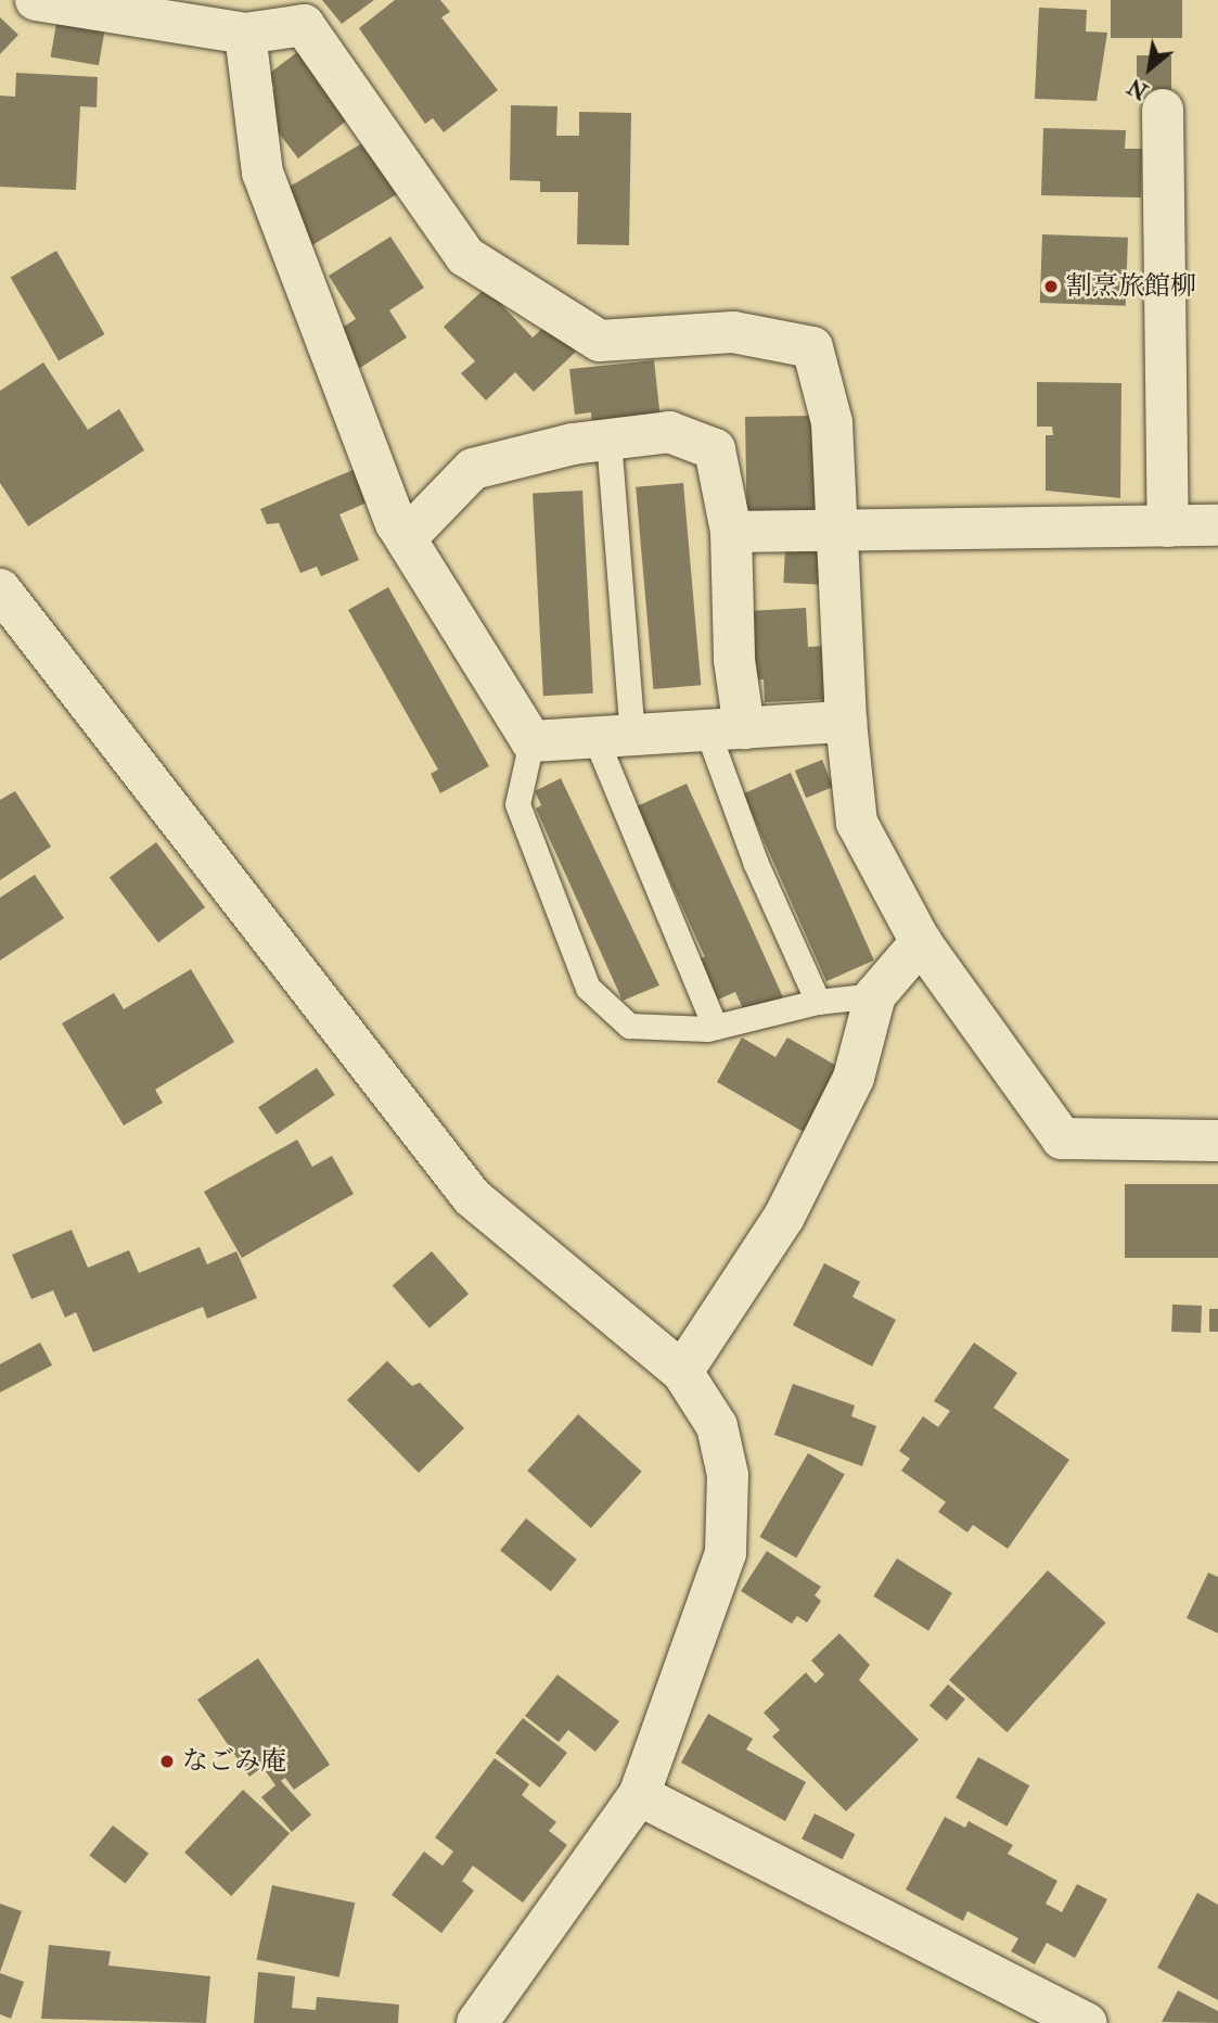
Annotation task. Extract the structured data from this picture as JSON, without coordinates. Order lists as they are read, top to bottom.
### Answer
{
  "places": ["割烹旅館柳", "なごみ庵"],
  "north": "bottom left"
}
